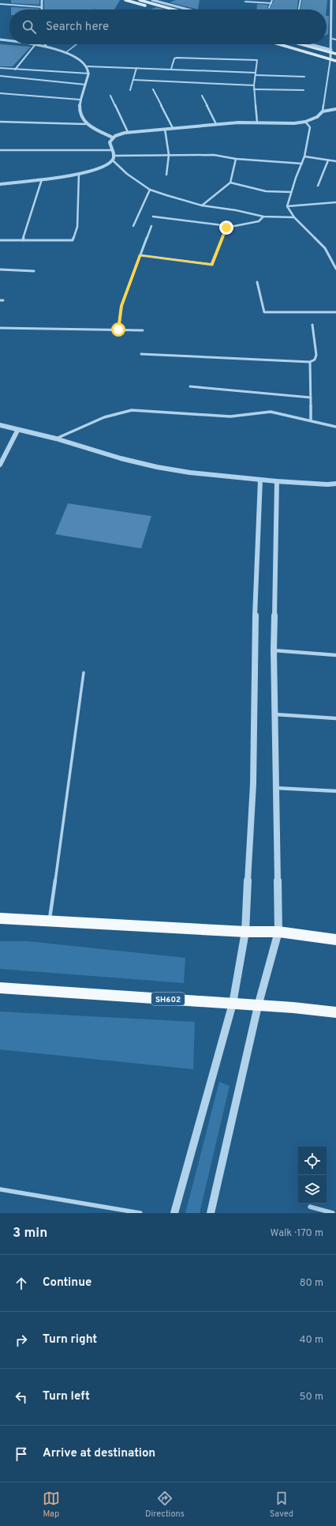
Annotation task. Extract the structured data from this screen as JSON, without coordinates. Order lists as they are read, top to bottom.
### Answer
{
  "streets": {
    "main road": ["SH602"]
  },
  "page": {
    "search": "Search here",
    "heading": ["3 min", "Walk · 170 m"],
    "list": [
      ["Continue", "80 m"],
      ["Turn right", "40 m"],
      ["Turn left", "50 m"],
      "Arrive at destination"
    ],
    "nav": ["Map", "Directions", "Saved"]
  }
}
